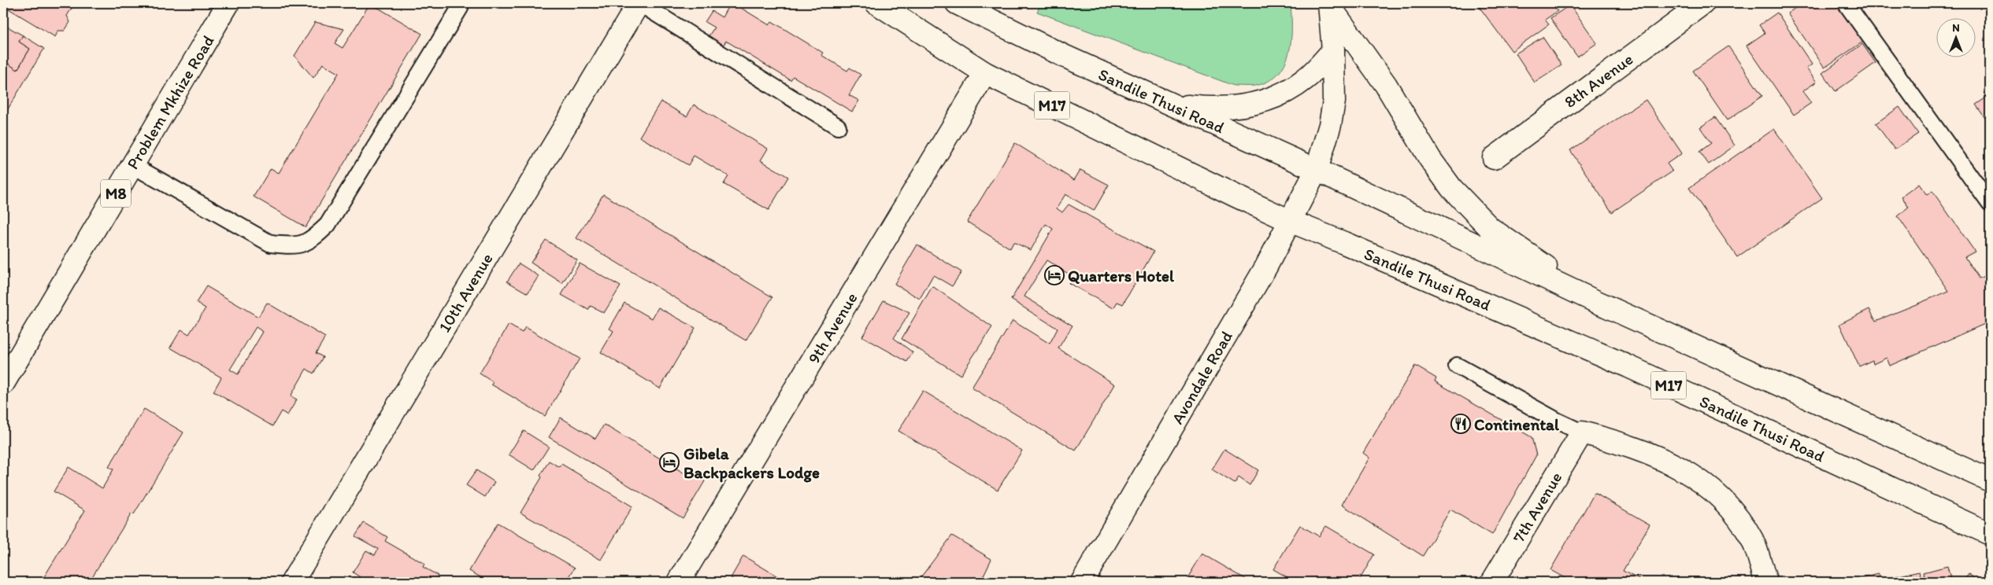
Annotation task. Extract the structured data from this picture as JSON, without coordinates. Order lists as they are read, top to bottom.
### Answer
{
  "streets": {
    "main road": [
      "8th Avenue",
      "Sandile Thusi Road",
      "Problem Mkhize Road",
      "M17",
      "M8",
      "10th Avenue",
      "9th Avenue",
      "Avondale Road",
      "7th Avenue"
    ]
  },
  "crossings": [
    ["Sandile Thusi Road", "9th Avenue"],
    ["Sandile Thusi Road", "Avondale Road"]
  ],
  "places": {
    "hotel": ["Quarters Hotel", "Gibela Backpackers Lodge"],
    "restaurant": ["Continental"]
  },
  "north": "top"
}
